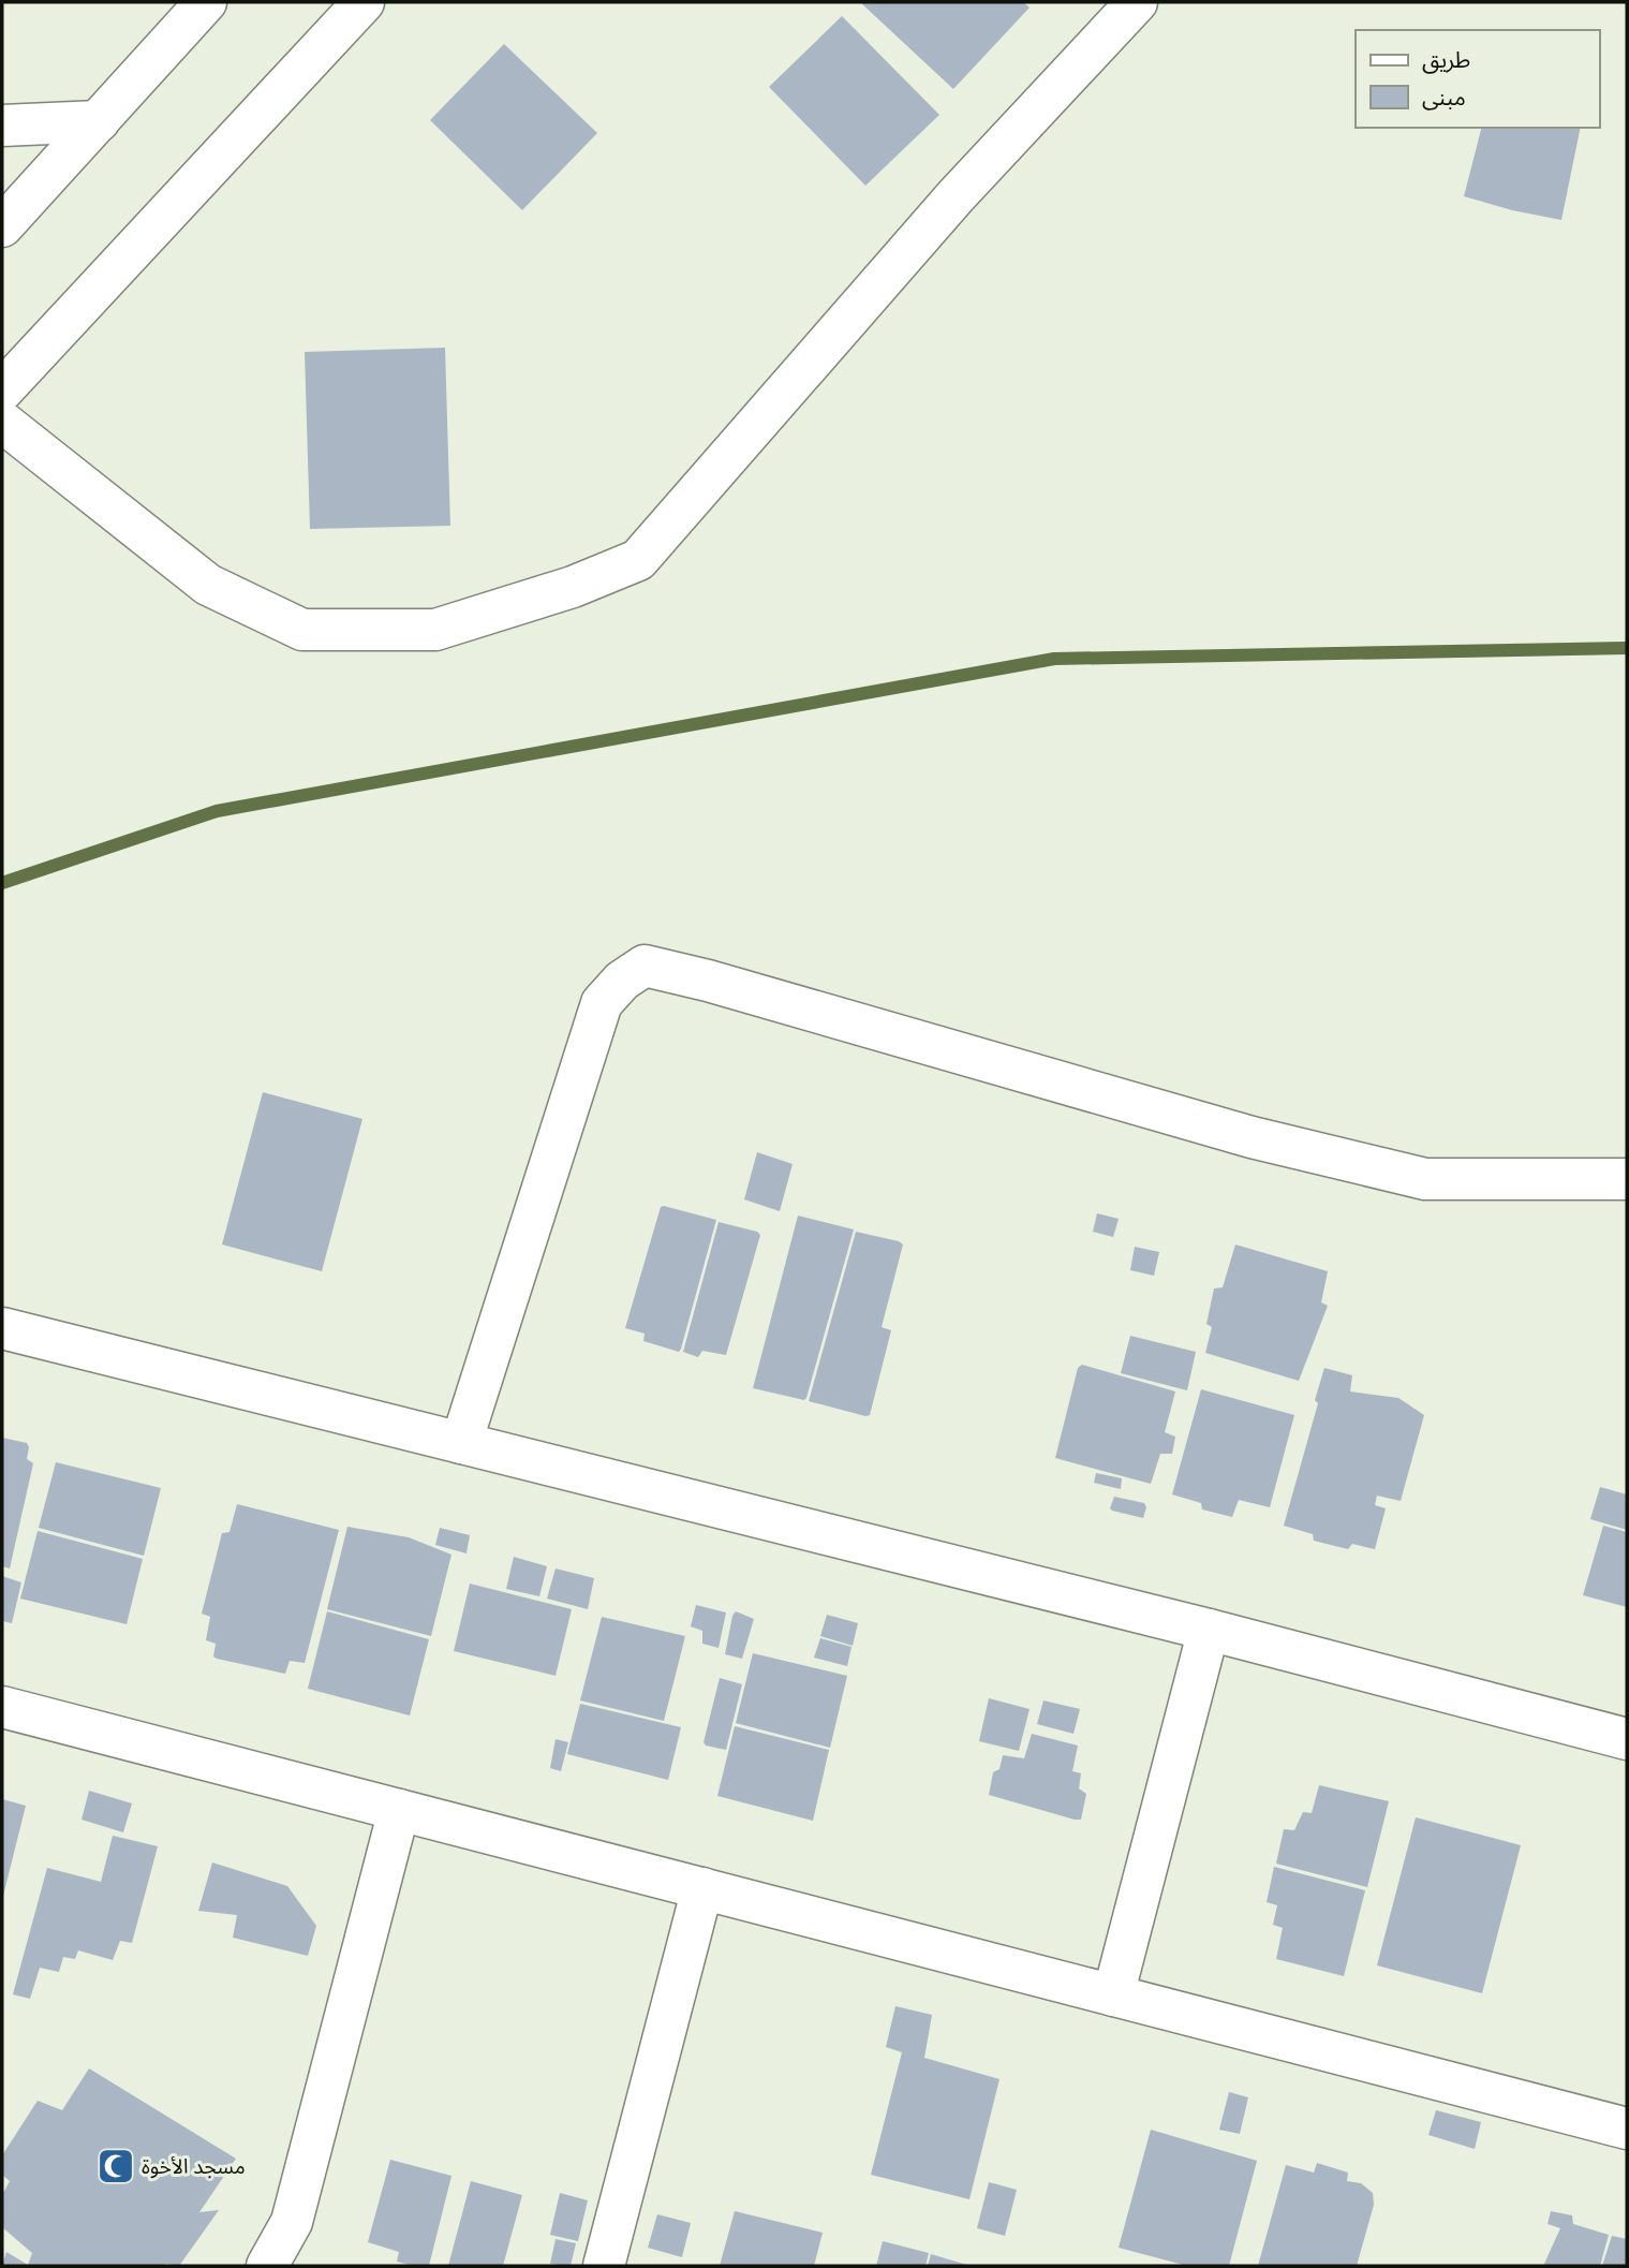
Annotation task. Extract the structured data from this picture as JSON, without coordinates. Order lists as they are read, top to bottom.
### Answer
{
  "places": {
    "mosque": ["مسجد الأخوة"]
  },
  "legend": ["طريق", "مبنى"]
}
